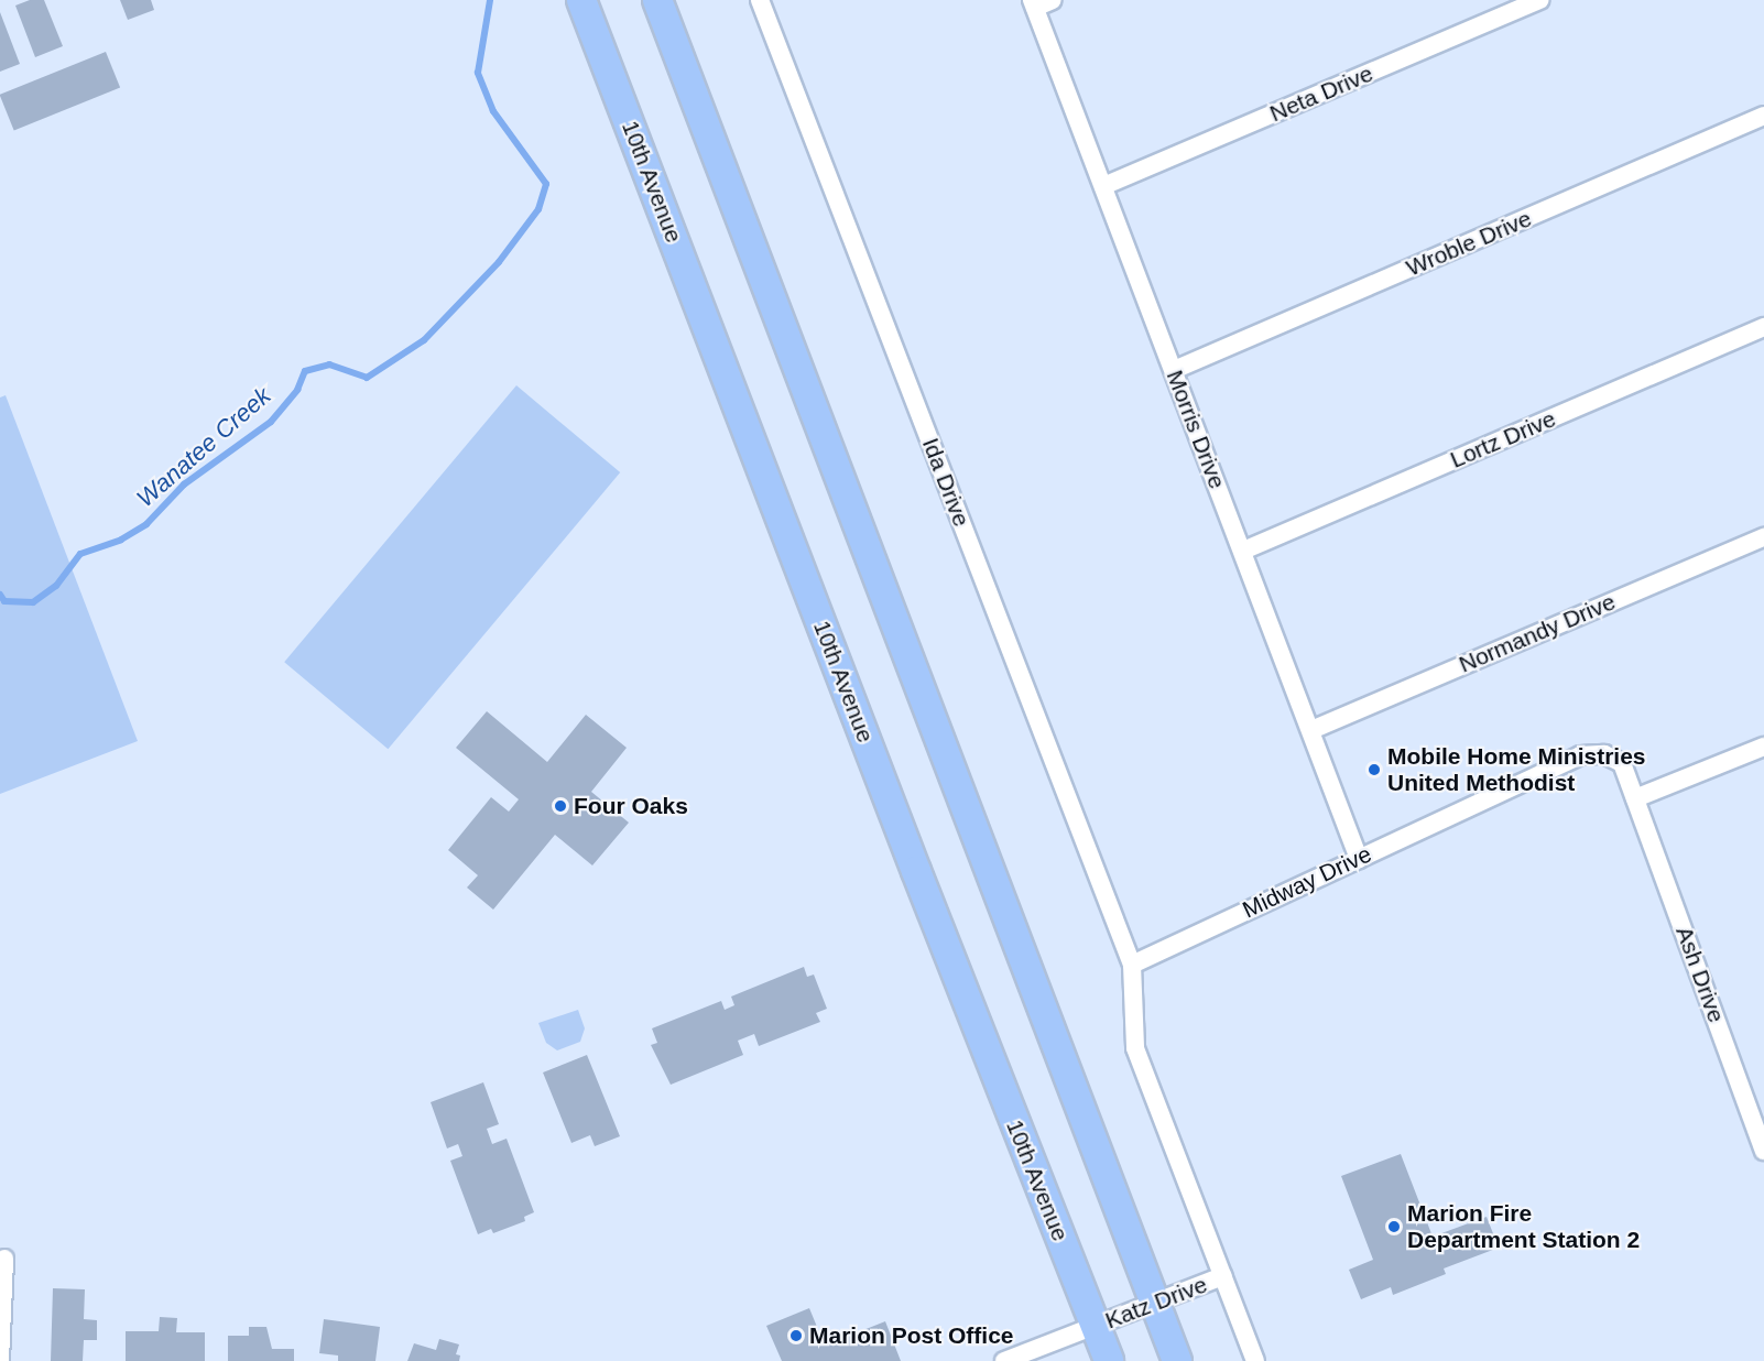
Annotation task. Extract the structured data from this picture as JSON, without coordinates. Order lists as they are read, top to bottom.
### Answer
{
  "streets": {
    "main road": ["10th Avenue"],
    "street": [
      "Neta Drive",
      "Wroble Drive",
      "Morris Drive",
      "Lortz Drive",
      "Ida Drive",
      "Normandy Drive",
      "Midway Drive",
      "Ash Drive",
      "Katz Drive"
    ]
  },
  "crossings": [
    ["Neta Drive", "Morris Drive"],
    ["10th Avenue", "Katz Drive"],
    ["Wroble Drive", "Morris Drive"],
    ["Morris Drive", "Lortz Drive"],
    ["Morris Drive", "Normandy Drive"],
    ["Morris Drive", "Midway Drive"],
    ["Ida Drive", "Midway Drive"],
    ["Midway Drive", "Ash Drive"]
  ],
  "water": ["Wanatee Creek"],
  "places": [
    "Mobile Home Ministries United Methodist",
    "Four Oaks",
    "Marion Fire Department Station 2",
    "Marion Post Office"
  ]
}
